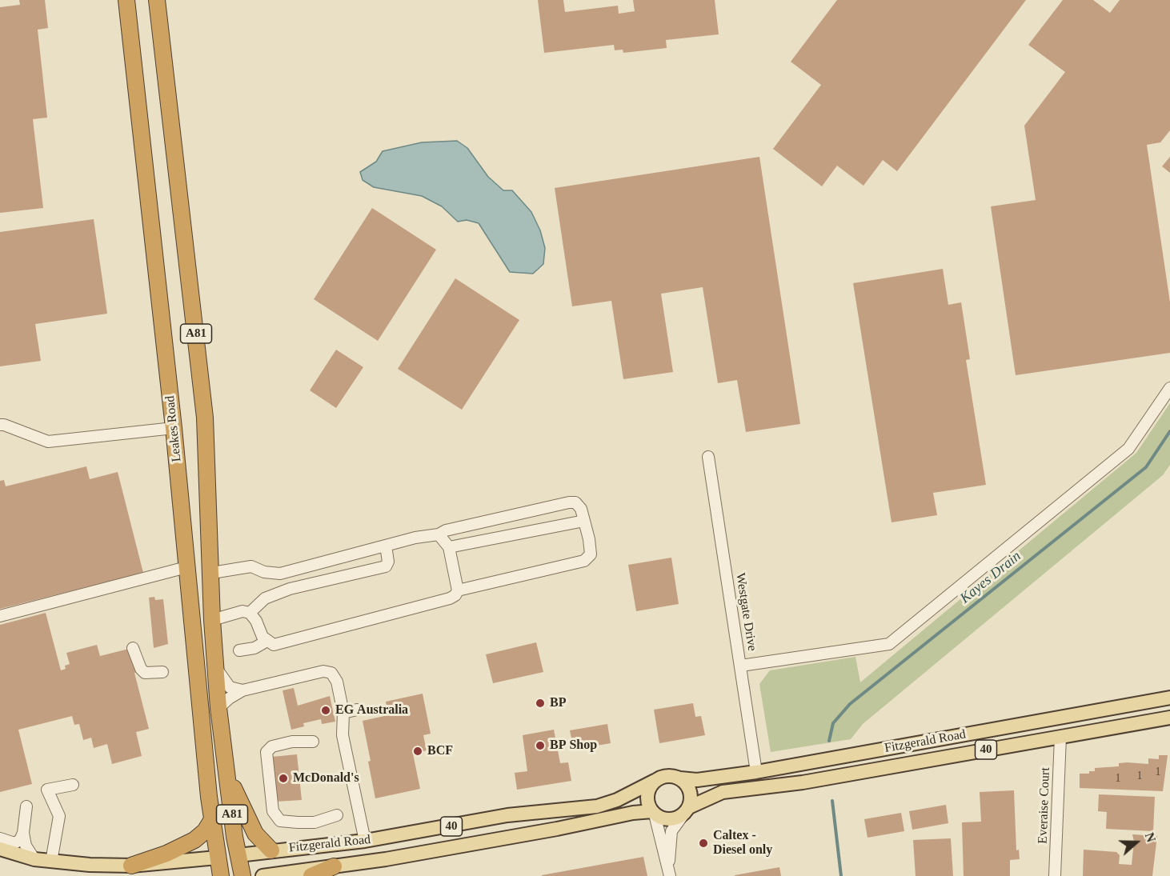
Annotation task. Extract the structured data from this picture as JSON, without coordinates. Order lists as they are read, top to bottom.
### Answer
{
  "streets": {
    "highway": ["A81", "Leakes Road", "Fitzgerald Road"],
    "main road": ["40"],
    "street": ["Westgate Drive", "Everaise Court"]
  },
  "crossings": [
    ["A81", "Fitzgerald Road"],
    ["Leakes Road", "Fitzgerald Road"],
    ["Westgate Drive", "Fitzgerald Road"],
    ["Fitzgerald Road", "40"],
    ["Fitzgerald Road", "Everaise Court"]
  ],
  "water": ["Kayes Drain"],
  "places": [
    "BP",
    "EG Australia",
    "BP Shop",
    "BCF",
    "McDonald's",
    "Caltex - Diesel only"
  ],
  "house_numbers": ["1", "1", "1"],
  "north": "right"
}
